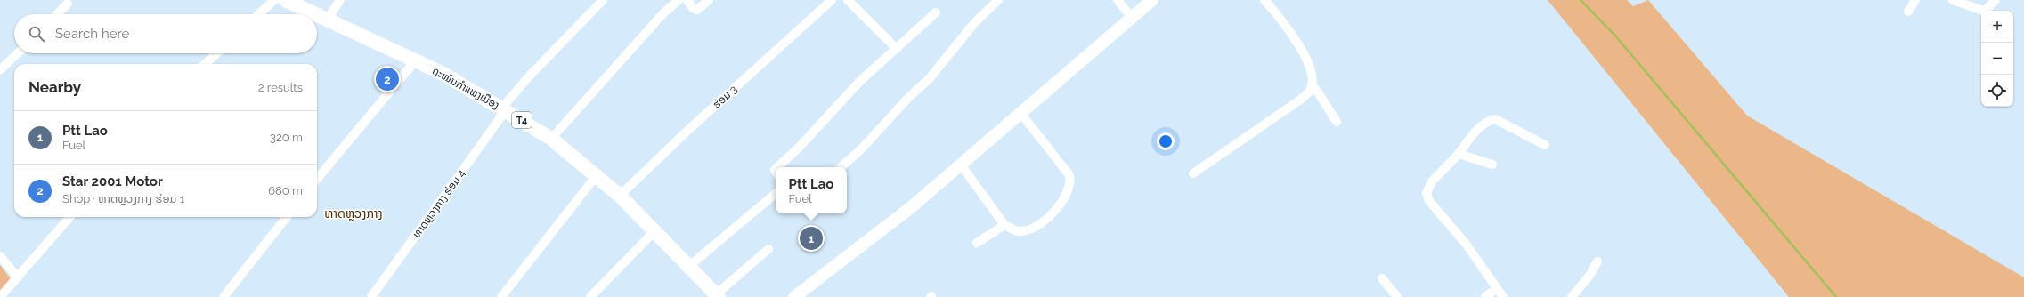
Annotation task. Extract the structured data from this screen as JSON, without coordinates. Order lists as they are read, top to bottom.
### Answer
{
  "streets": {
    "main road": ["ຖະໜົນກຳແພງເມືອງ", "T4"],
    "street": ["ຮ່ອມ 3", "ທາດຫຼວງກາງ ຮ່ອມ 4"]
  },
  "crossings": [
    ["ຖະໜົນກຳແພງເມືອງ", "ຮ່ອມ 3"],
    ["ຖະໜົນກຳແພງເມືອງ", "ທາດຫຼວງກາງ ຮ່ອມ 4"]
  ],
  "districts": ["ທາດຫຼວງກາງ"],
  "page": {
    "map_buttons": ["+", "−"],
    "search": "Search here",
    "heading": ["Nearby", "2 results"],
    "pins": ["2", "1"],
    "list": [
      {
        "mark": "1",
        "name": "Ptt Lao",
        "note": "Fuel",
        "value": "320 m"
      },
      {
        "mark": "2",
        "name": "Star 2001 Motor",
        "note": "Shop · ທາດຫຼວງກາງ ຮ່ອມ 1",
        "value": "680 m"
      }
    ],
    "popup": ["Ptt Lao", "Fuel"]
  }
}
